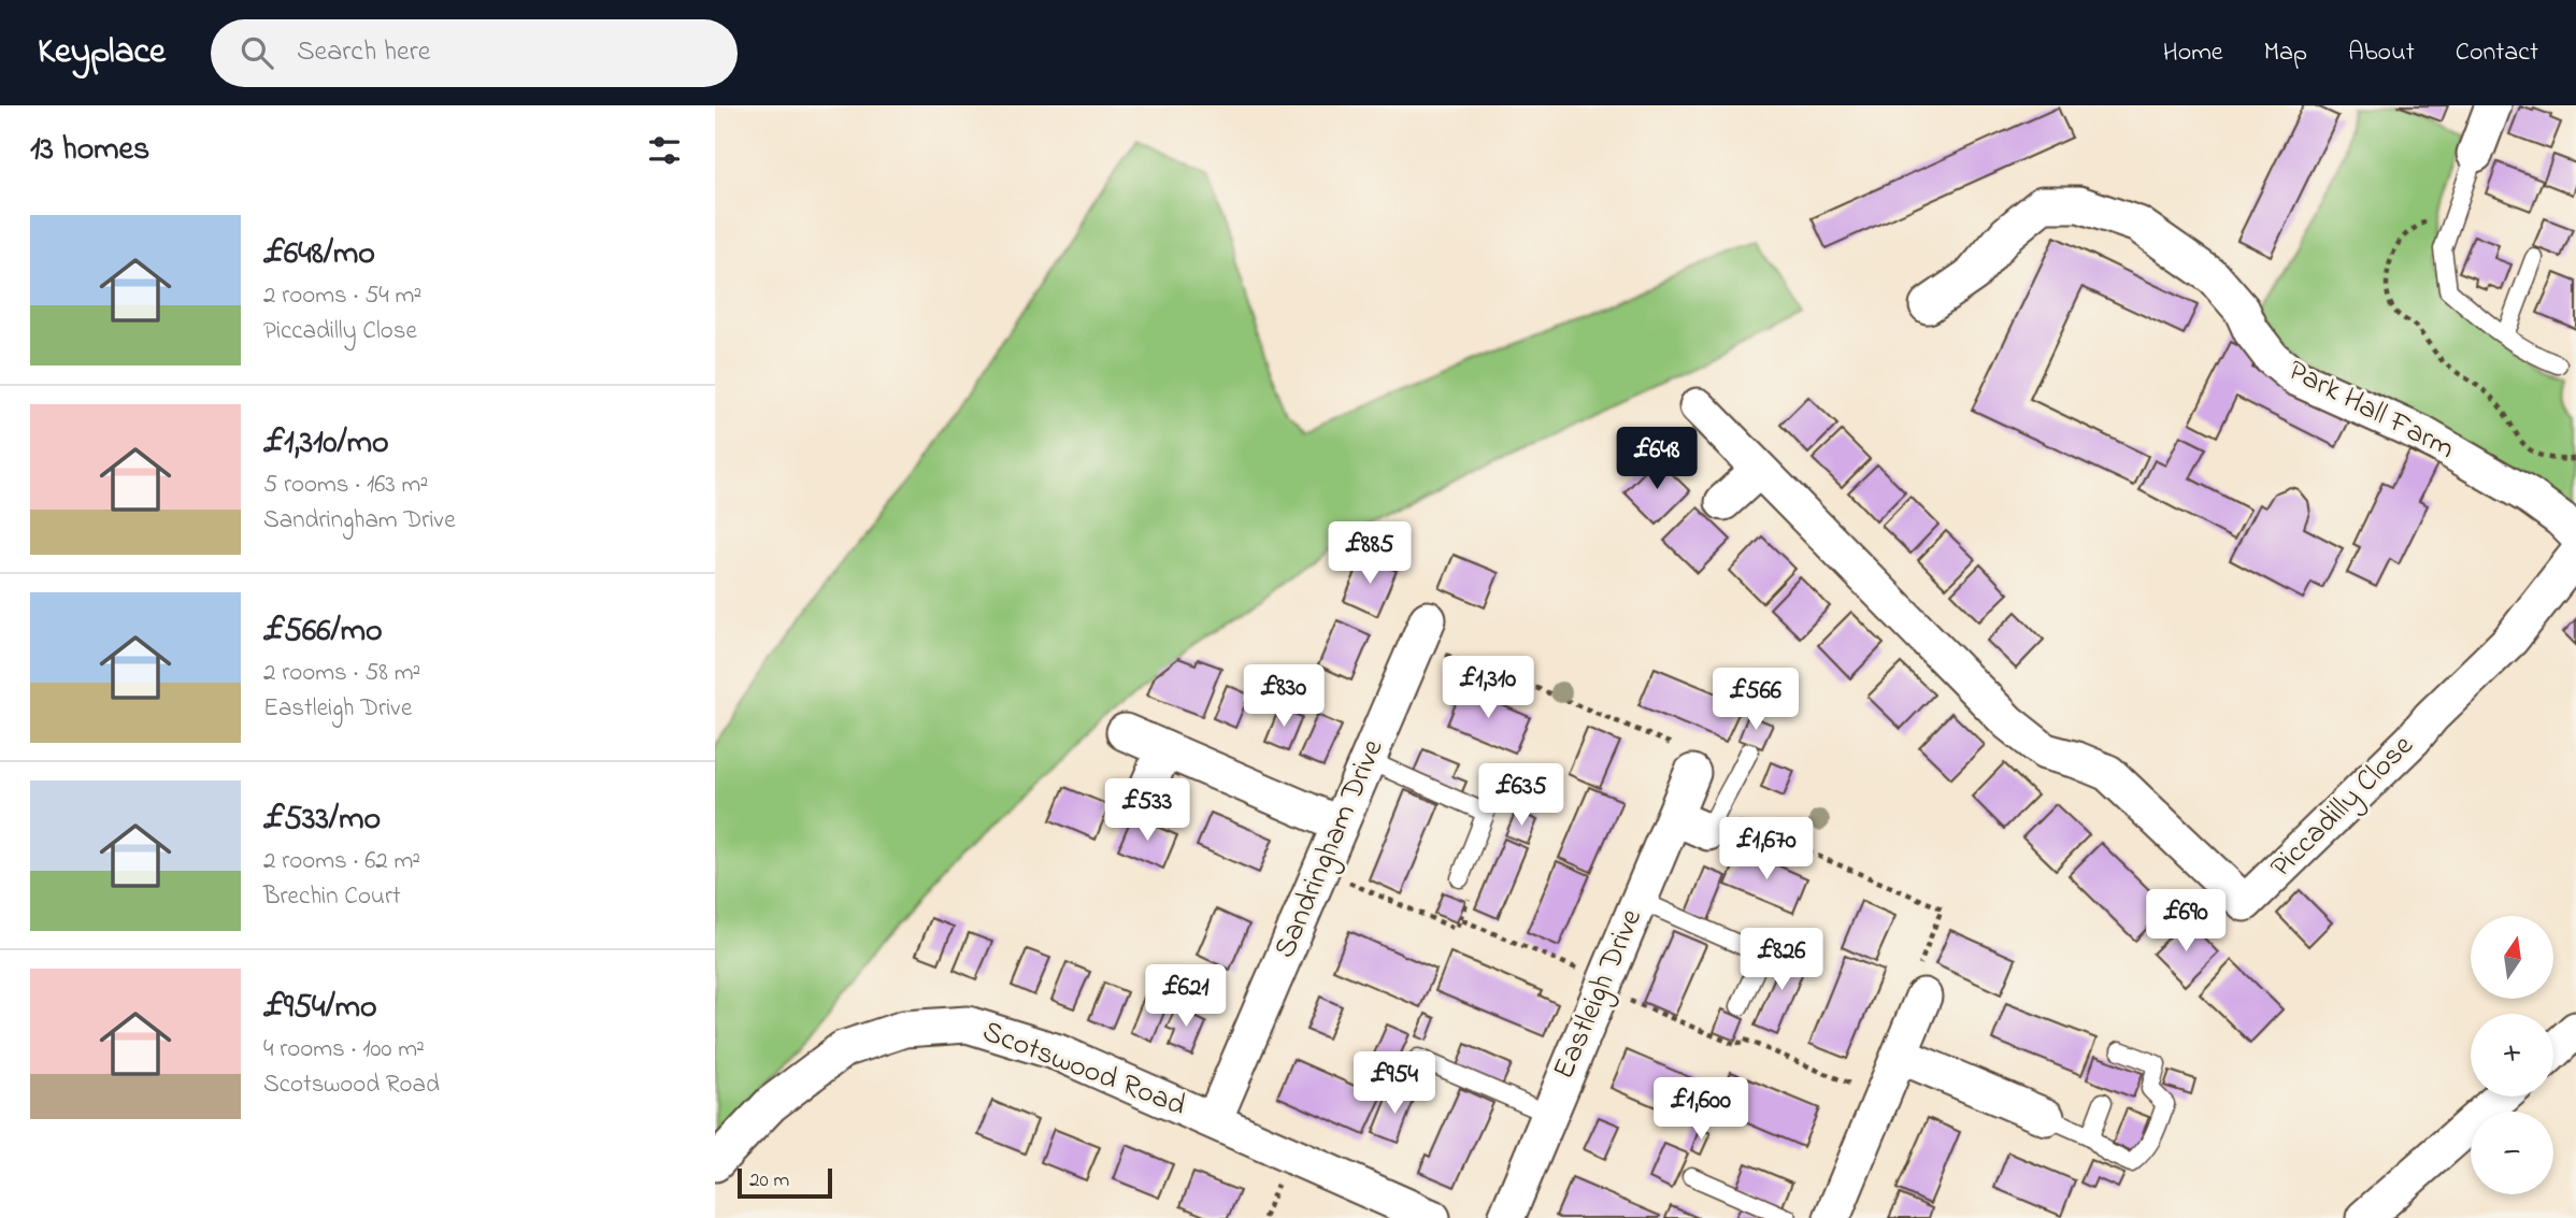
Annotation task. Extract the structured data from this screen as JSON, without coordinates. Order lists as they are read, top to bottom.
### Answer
{
  "streets": {
    "street": [
      "Park Hall Farm",
      "Piccadilly Close",
      "Sandringham Drive",
      "Eastleigh Drive",
      "Scotswood Road"
    ]
  },
  "crossings": [
    ["Sandringham Drive", "Scotswood Road"]
  ],
  "scale_bar": "20 m",
  "north": "top",
  "page": {
    "header": "Keyplace",
    "search": "Search here",
    "nav": [
      "Home",
      "Map",
      "About",
      "Contact"
    ],
    "heading": "13 homes",
    "list": [
      {
        "name": "£648/mo",
        "note": "2 rooms · 54 m² · Piccadilly Close"
      },
      {
        "name": "£1,310/mo",
        "note": "5 rooms · 163 m² · Sandringham Drive"
      },
      {
        "name": "£566/mo",
        "note": "2 rooms · 58 m² · Eastleigh Drive"
      },
      {
        "name": "£533/mo",
        "note": "2 rooms · 62 m² · Brechin Court"
      },
      {
        "name": "£954/mo",
        "note": "4 rooms · 100 m² · Scotswood Road"
      }
    ],
    "price": [
      "£648",
      "£885",
      "£1,310",
      "£830",
      "£566",
      "£635",
      "£533",
      "£1,670",
      "£690",
      "£826",
      "£621",
      "£954",
      "£1,600"
    ],
    "map_buttons": ["+", "−"],
    "scale": "20 m"
  }
}
